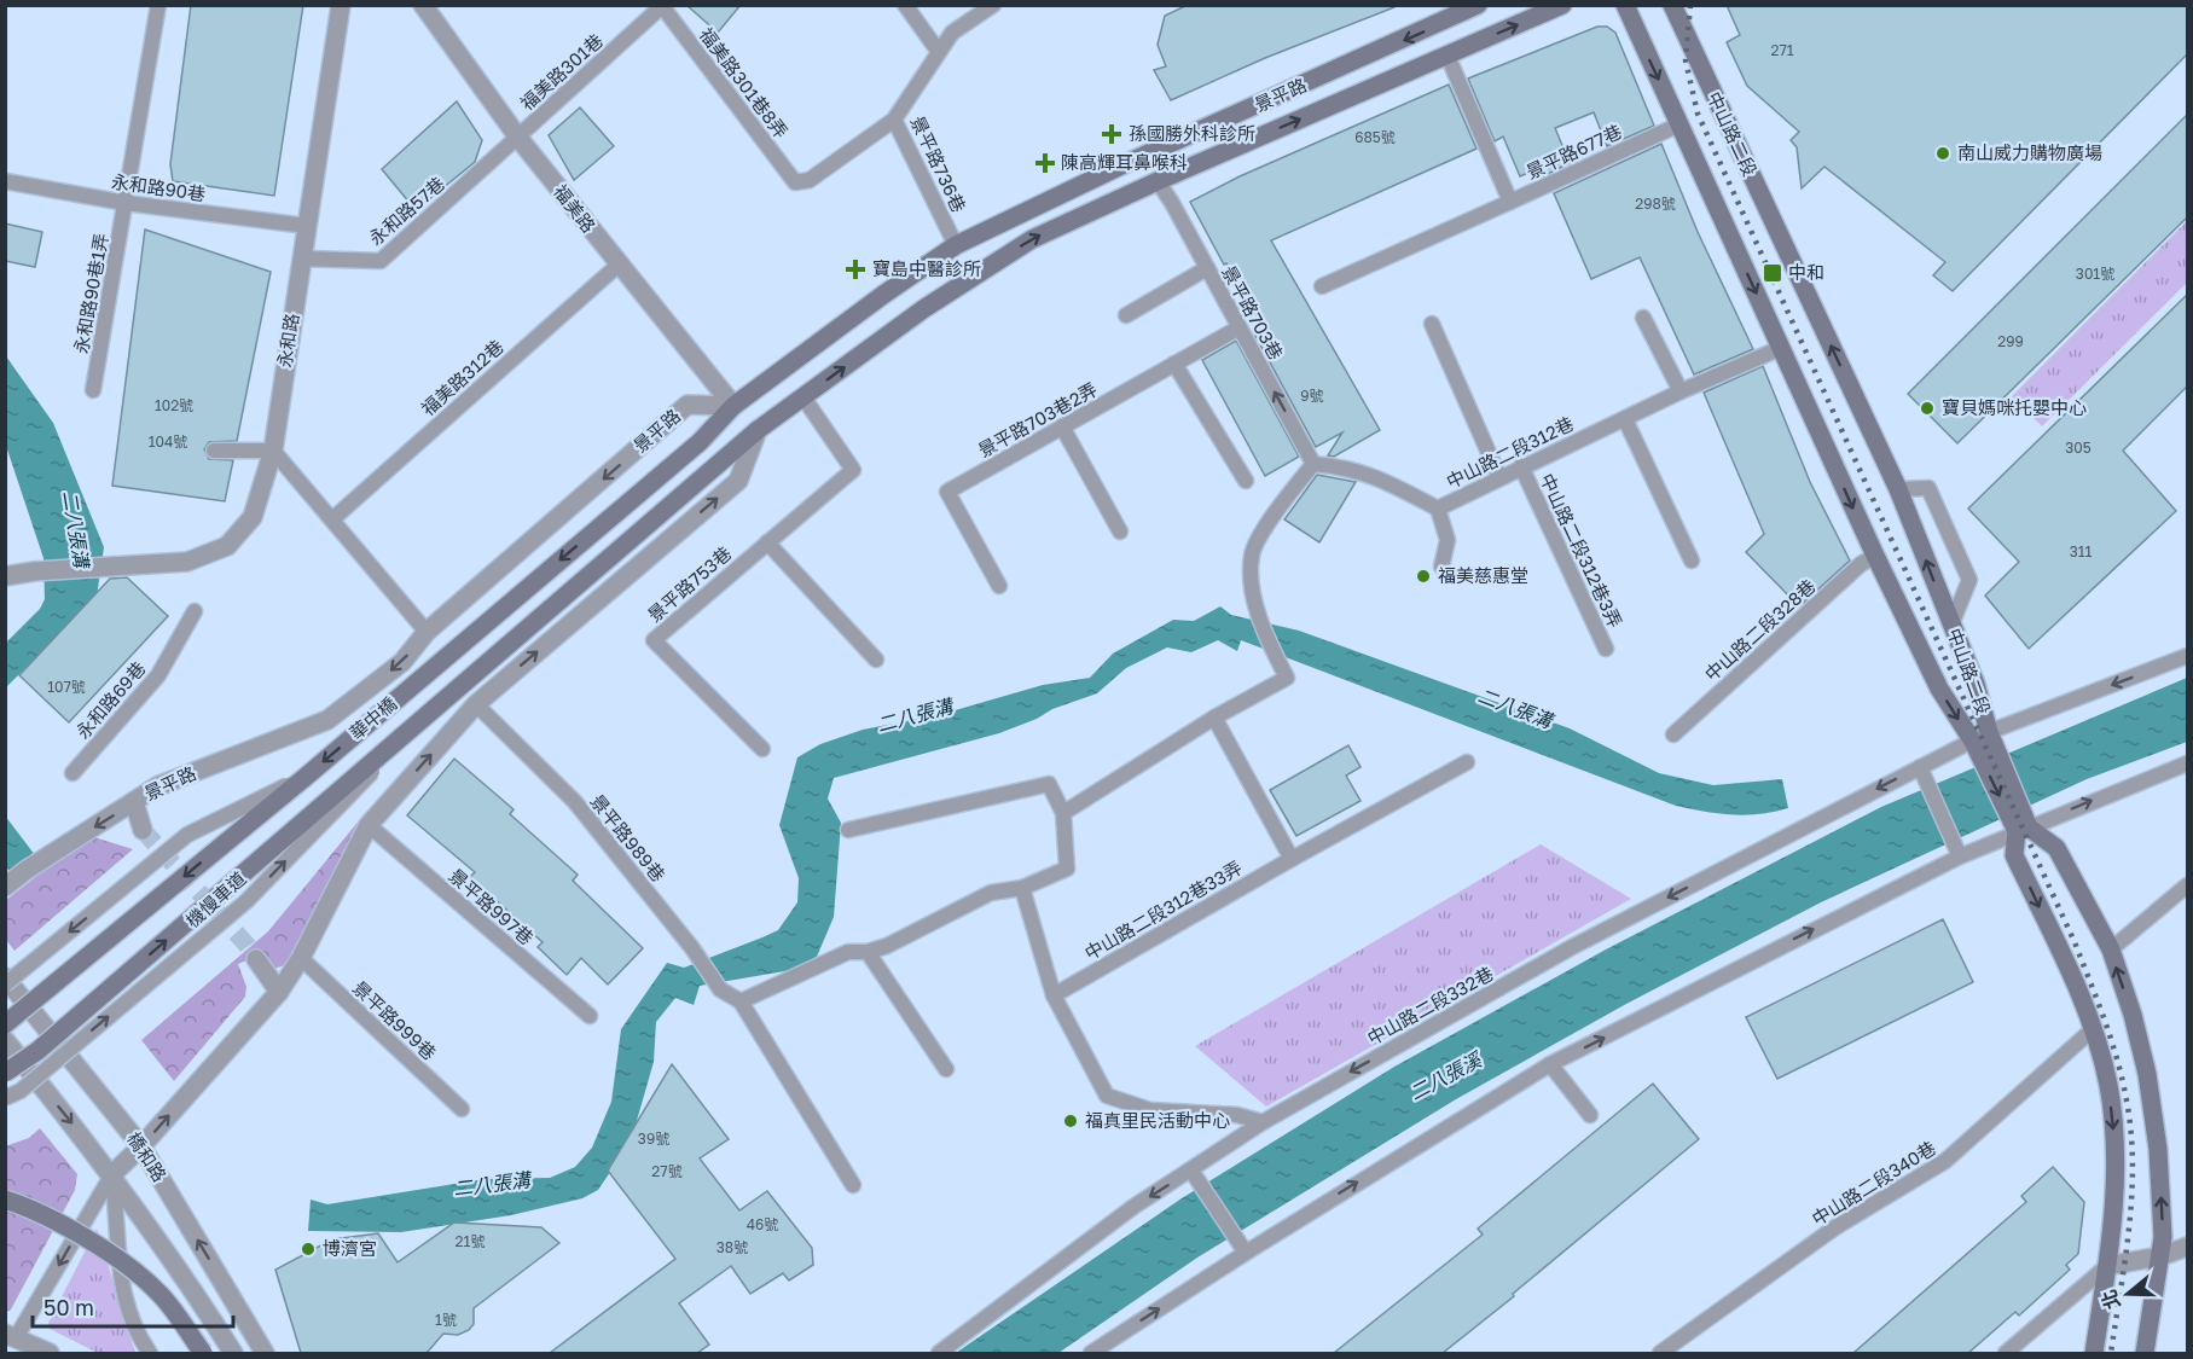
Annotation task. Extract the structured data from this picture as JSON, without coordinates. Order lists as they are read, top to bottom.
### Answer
{
  "streets": {
    "main road": ["景平路", "中山路二段", "華中橋"],
    "street": ["福美路", "永和路", "橋和路"],
    "lane": [
      "福美路301巷",
      "福美路301巷8弄",
      "景平路677巷",
      "景平路736巷",
      "永和路90巷",
      "永和路57巷",
      "永和路90巷1弄",
      "景平路703巷",
      "福美路312巷",
      "景平路703巷2弄",
      "中山路二段312巷",
      "中山路二段312巷3弄",
      "景平路753巷",
      "中山路二段328巷",
      "永和路69巷",
      "景平路989巷",
      "機慢車道",
      "景平路997巷",
      "中山路二段312巷33弄",
      "中山路二段332巷",
      "景平路999巷",
      "中山路二段340巷"
    ]
  },
  "crossings": [
    ["福美路301巷", "福美路301巷8弄"],
    ["福美路301巷", "福美路"],
    ["福美路301巷", "永和路57巷"],
    ["福美路301巷8弄", "景平路736巷"],
    ["景平路", "景平路677巷"],
    ["景平路", "景平路736巷"],
    ["景平路", "福美路"],
    ["景平路", "景平路703巷"],
    ["景平路", "景平路753巷"],
    ["景平路", "華中橋"],
    ["中山路二段", "景平路677巷"],
    ["中山路二段", "中山路二段312巷"],
    ["中山路二段", "中山路二段328巷"],
    ["中山路二段", "中山路二段332巷"],
    ["中山路二段", "中山路二段340巷"],
    ["永和路90巷", "永和路90巷1弄"],
    ["永和路90巷", "永和路"],
    ["福美路", "永和路57巷"],
    ["福美路", "福美路312巷"],
    ["福美路", "華中橋"],
    ["永和路57巷", "永和路"],
    ["景平路703巷", "景平路703巷2弄"],
    ["景平路703巷", "中山路二段312巷"],
    ["中山路二段312巷", "中山路二段312巷3弄"],
    ["華中橋", "機慢車道"]
  ],
  "water": ["二八張溝", "二八張溪"],
  "places": {
    "health": ["孫國勝外科診所", "陳高輝耳鼻喉科", "寶島中醫診所"],
    "other": [
      "南山威力購物廣場",
      "寶貝媽咪托嬰中心",
      "福美慈惠堂",
      "福真里民活動中心",
      "博濟宮"
    ],
    "transit": ["中和"]
  },
  "house_numbers": [
    "271",
    "685號",
    "298號",
    "301號",
    "299",
    "9號",
    "102號",
    "104號",
    "305",
    "311",
    "107號",
    "39號",
    "27號",
    "46號",
    "21號",
    "38號",
    "1號"
  ],
  "scale_bar": "50 m",
  "north": "left"
}
